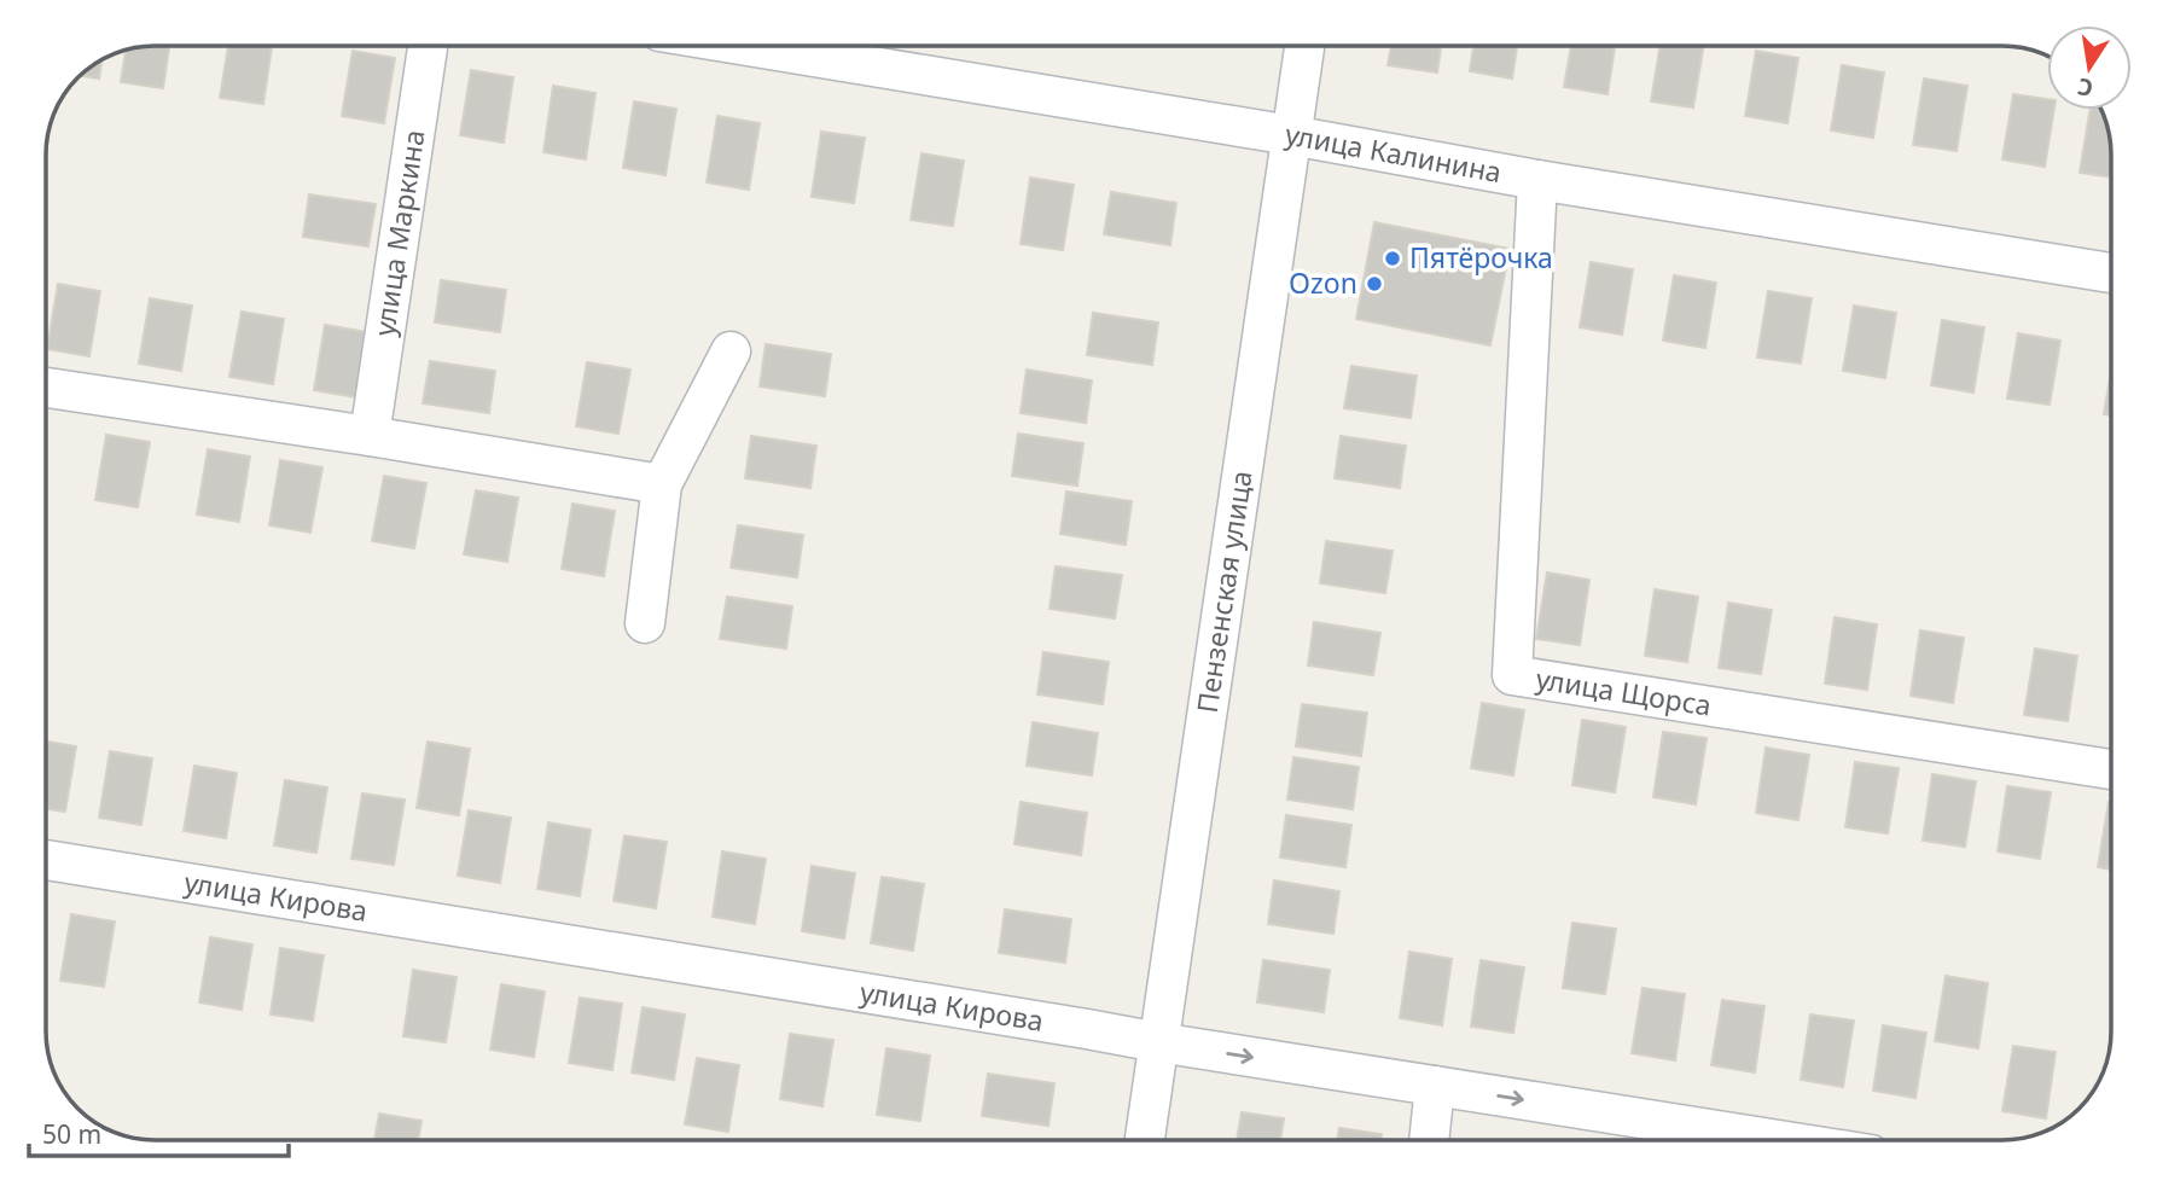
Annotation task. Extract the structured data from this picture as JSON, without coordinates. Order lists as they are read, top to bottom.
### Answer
{
  "streets": {
    "street": [
      "улица Калинина",
      "улица Маркина",
      "Пензенская улица",
      "улица Щорса",
      "улица Кирова"
    ]
  },
  "crossings": [
    ["улица Калинина", "Пензенская улица"],
    ["улица Калинина", "улица Щорса"],
    ["Пензенская улица", "улица Кирова"]
  ],
  "one_way": ["улица Кирова"],
  "places": ["Пятёрочка", "Ozon"],
  "scale_bar": "50 m",
  "north": "bottom"
}
